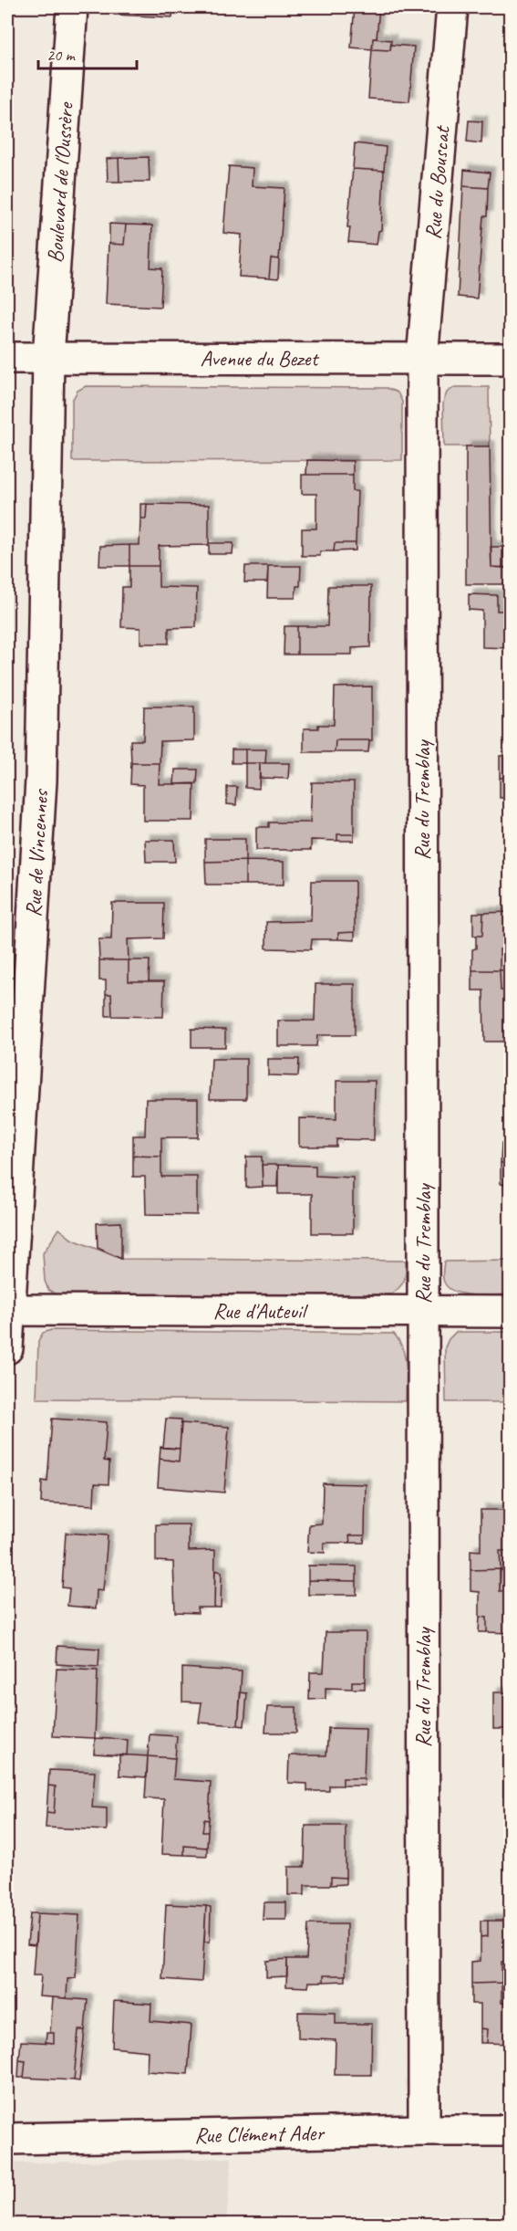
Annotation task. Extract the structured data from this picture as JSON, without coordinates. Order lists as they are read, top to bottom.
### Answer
{
  "streets": {
    "street": [
      "Boulevard de l'Oussère",
      "Rue du Bouscat",
      "Avenue du Bezet",
      "Rue du Tremblay",
      "Rue de Vincennes",
      "Rue d'Auteuil",
      "Rue Clément Ader"
    ]
  },
  "crossings": [
    ["Boulevard de l'Oussère", "Avenue du Bezet"],
    ["Boulevard de l'Oussère", "Rue de Vincennes"],
    ["Rue du Bouscat", "Avenue du Bezet"],
    ["Rue du Bouscat", "Rue du Tremblay"],
    ["Avenue du Bezet", "Rue du Tremblay"],
    ["Avenue du Bezet", "Rue de Vincennes"],
    ["Rue du Tremblay", "Rue d'Auteuil"],
    ["Rue du Tremblay", "Rue Clément Ader"],
    ["Rue de Vincennes", "Rue d'Auteuil"]
  ],
  "scale_bar": "20 m"
}
